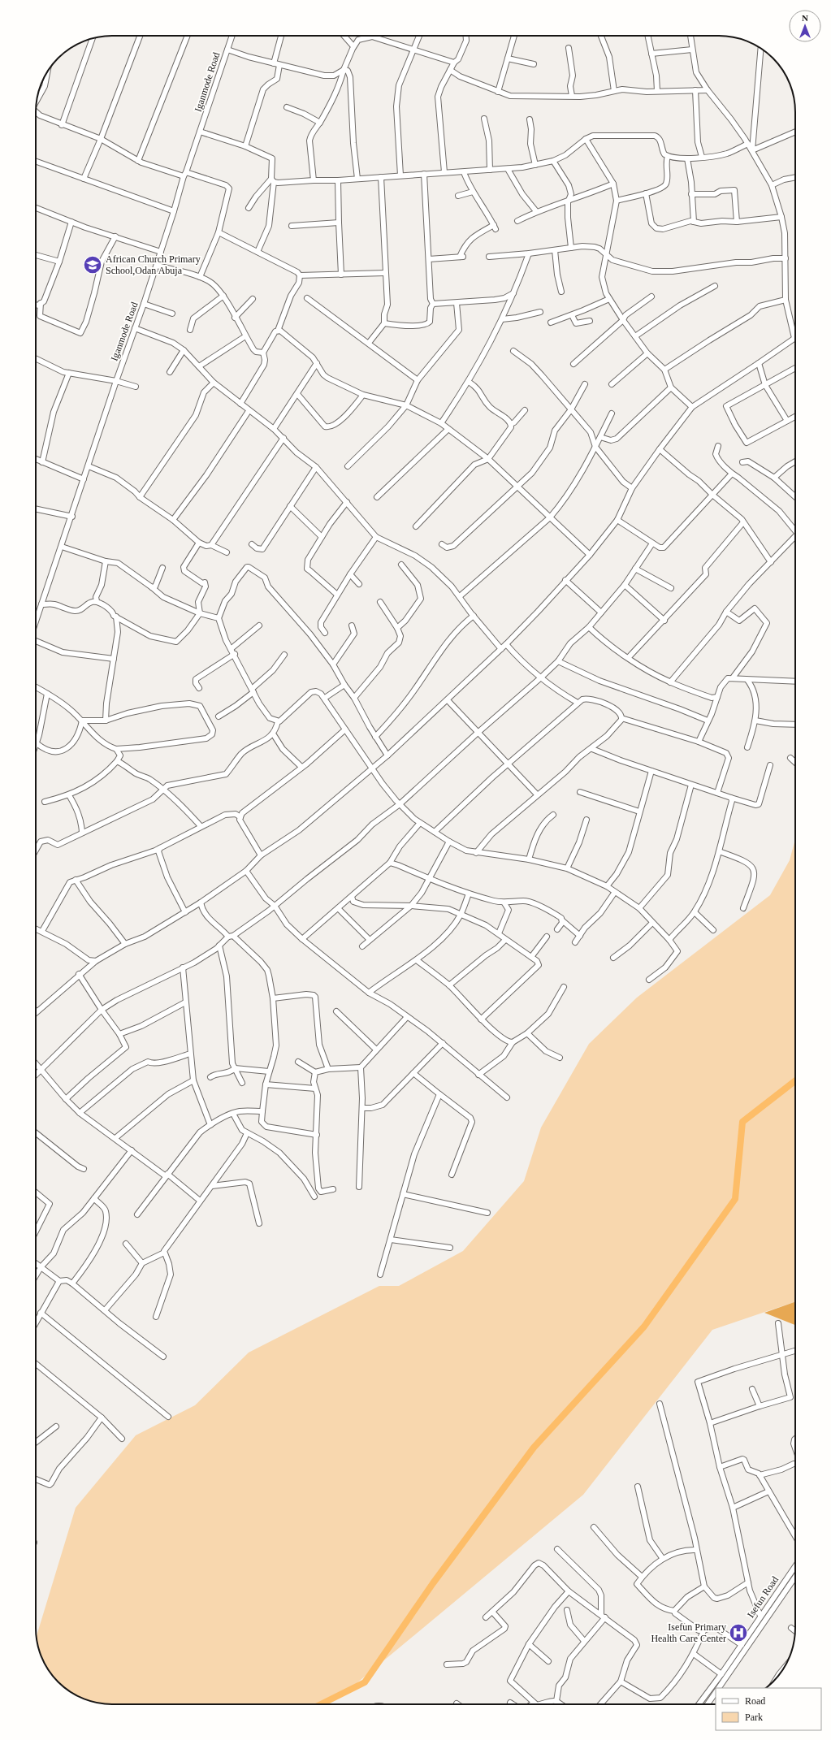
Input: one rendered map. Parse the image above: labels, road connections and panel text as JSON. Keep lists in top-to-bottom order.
{
  "streets": {
    "street": ["Iganmode Road", "Isefun Road"]
  },
  "places": {
    "school or university": ["African Church Primary School,Odan Abuja"],
    "hospital": ["Isefun Primary Health Care Center"]
  },
  "legend": ["Road", "Park"],
  "north": "top"
}
